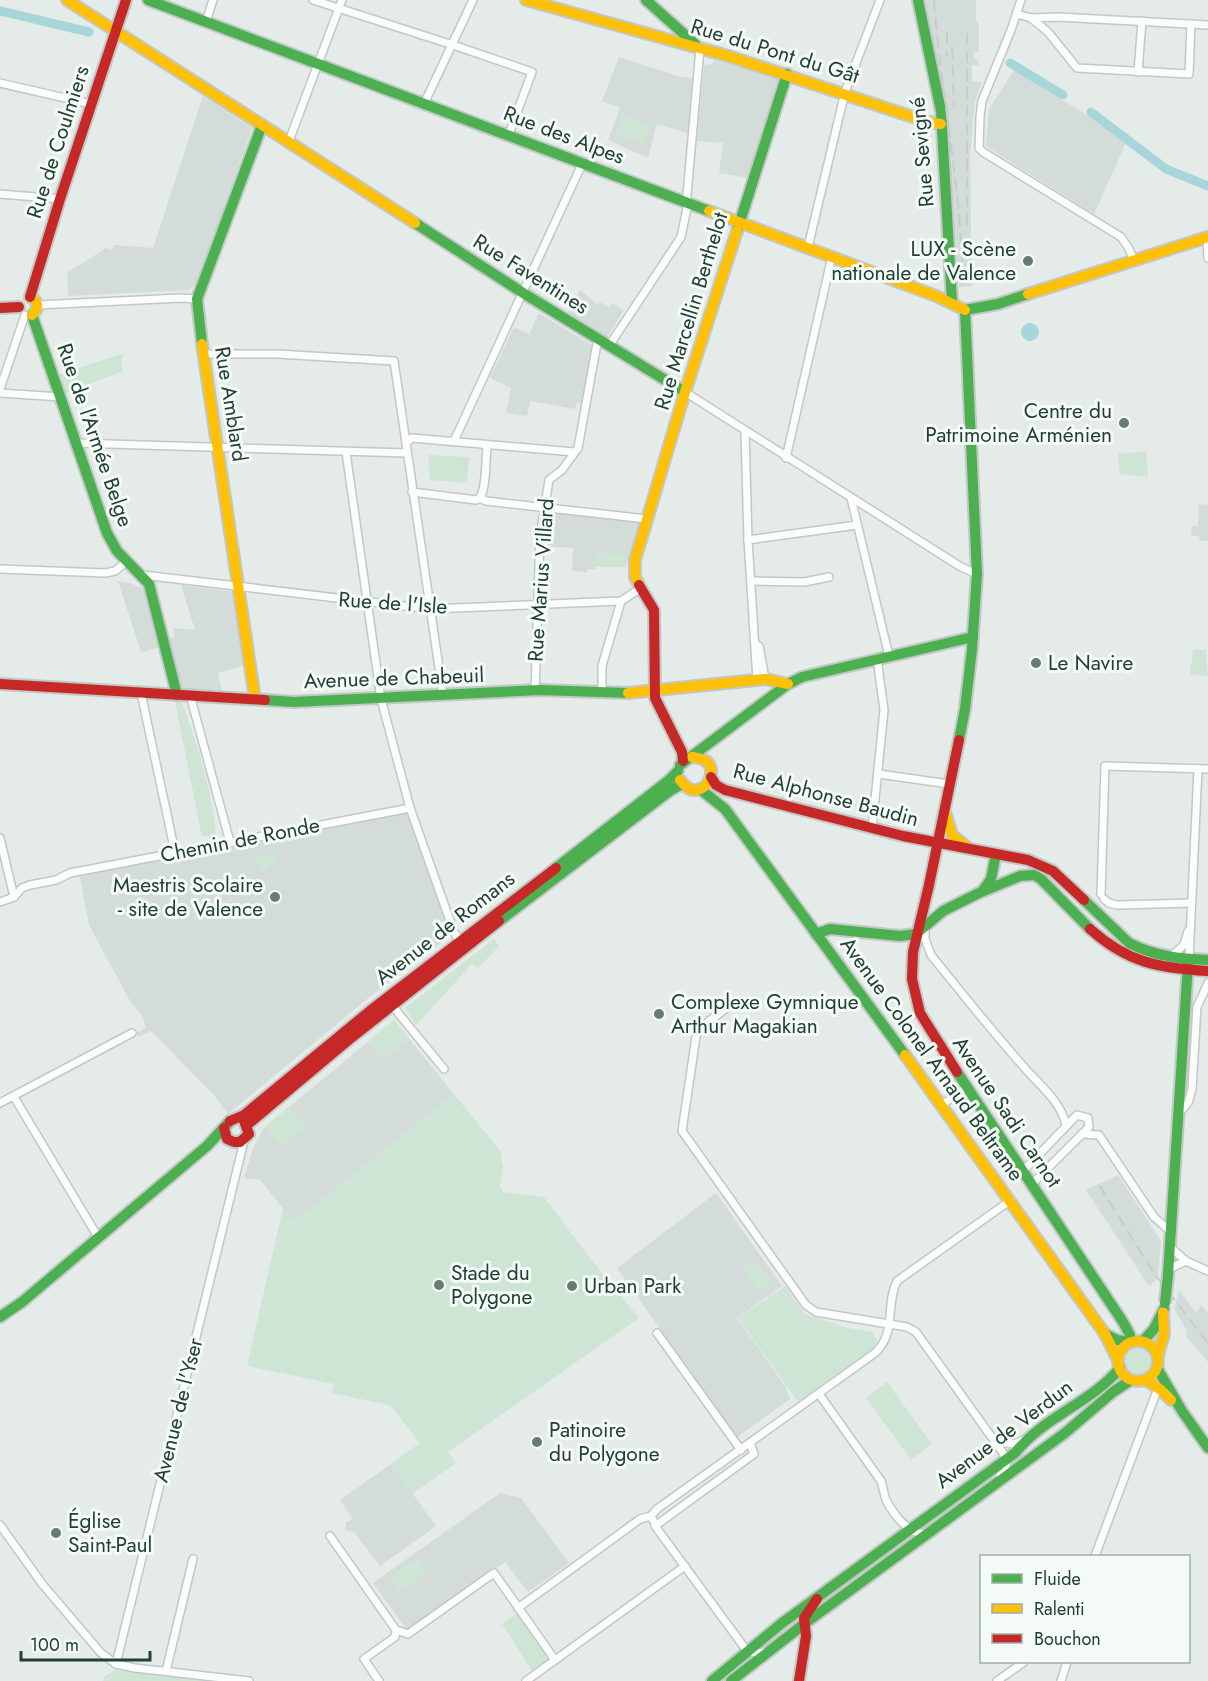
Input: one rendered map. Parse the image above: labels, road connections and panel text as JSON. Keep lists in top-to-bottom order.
{
  "streets": {
    "main road": [
      "Rue du Pont du Gât",
      "Rue des Alpes",
      "Rue de Coulmiers",
      "Rue Sevigné",
      "Rue Faventines",
      "Rue Marcellin Berthelot",
      "Rue Amblard",
      "Rue de l'Armée Belge",
      "Avenue de Chabeuil",
      "Rue Alphonse Baudin",
      "Avenue de Romans",
      "Avenue Colonel Arnaud Beltrame",
      "Avenue Sadi Carnot",
      "Avenue de Verdun"
    ],
    "street": [
      "Rue Marius Villard",
      "Rue de l'Isle",
      "Chemin de Ronde",
      "Avenue de l'Yser"
    ]
  },
  "crossings": [
    ["Rue du Pont du Gât", "Rue Sevigné"],
    ["Rue du Pont du Gât", "Rue Marcellin Berthelot"],
    ["Rue des Alpes", "Rue Sevigné"],
    ["Rue des Alpes", "Rue Marcellin Berthelot"],
    ["Rue des Alpes", "Avenue Sadi Carnot"],
    ["Rue de Coulmiers", "Rue Faventines"],
    ["Rue de Coulmiers", "Rue de l'Armée Belge"],
    ["Rue Faventines", "Rue Marcellin Berthelot"],
    ["Rue Faventines", "Rue Amblard"],
    ["Rue Faventines", "Rue Marius Villard"],
    ["Rue Faventines", "Avenue Sadi Carnot"],
    ["Rue Amblard", "Rue de l'Isle"],
    ["Rue Amblard", "Avenue de Chabeuil"],
    ["Rue de l'Armée Belge", "Rue de l'Isle"],
    ["Rue de l'Armée Belge", "Avenue de Chabeuil"],
    ["Rue Marius Villard", "Rue de l'Isle"],
    ["Rue Marius Villard", "Avenue de Chabeuil"],
    ["Avenue de Chabeuil", "Avenue de Romans"],
    ["Rue Alphonse Baudin", "Avenue de Romans"],
    ["Rue Alphonse Baudin", "Avenue Colonel Arnaud Beltrame"],
    ["Rue Alphonse Baudin", "Avenue Sadi Carnot"],
    ["Avenue de Romans", "Avenue Colonel Arnaud Beltrame"],
    ["Avenue de Romans", "Avenue Sadi Carnot"],
    ["Avenue de Romans", "Avenue de l'Yser"],
    ["Avenue Colonel Arnaud Beltrame", "Avenue Sadi Carnot"],
    ["Avenue Colonel Arnaud Beltrame", "Avenue de Verdun"],
    ["Avenue Sadi Carnot", "Avenue de Verdun"]
  ],
  "places": [
    "LUX - Scène nationale de Valence",
    "Centre du Patrimoine Arménien",
    "Le Navire",
    "Maestris Scolaire - site de Valence",
    "Complexe Gymnique Arthur Magakian",
    "Stade du Polygone",
    "Urban Park",
    "Patinoire du Polygone",
    "Église Saint-Paul"
  ],
  "legend": ["Fluide", "Ralenti", "Bouchon"],
  "scale_bar": "100 m"
}
